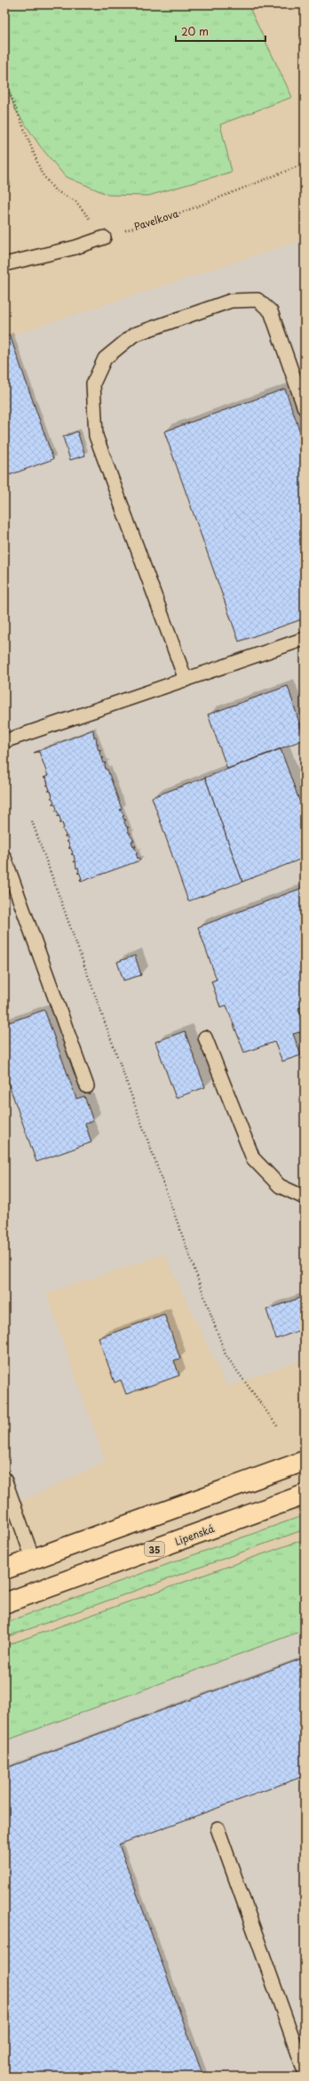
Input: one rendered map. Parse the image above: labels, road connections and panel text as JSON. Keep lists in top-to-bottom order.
{
  "streets": {
    "main road": ["Lipenská", "35"],
    "path": ["Pavelkova"]
  },
  "scale_bar": "20 m"
}
